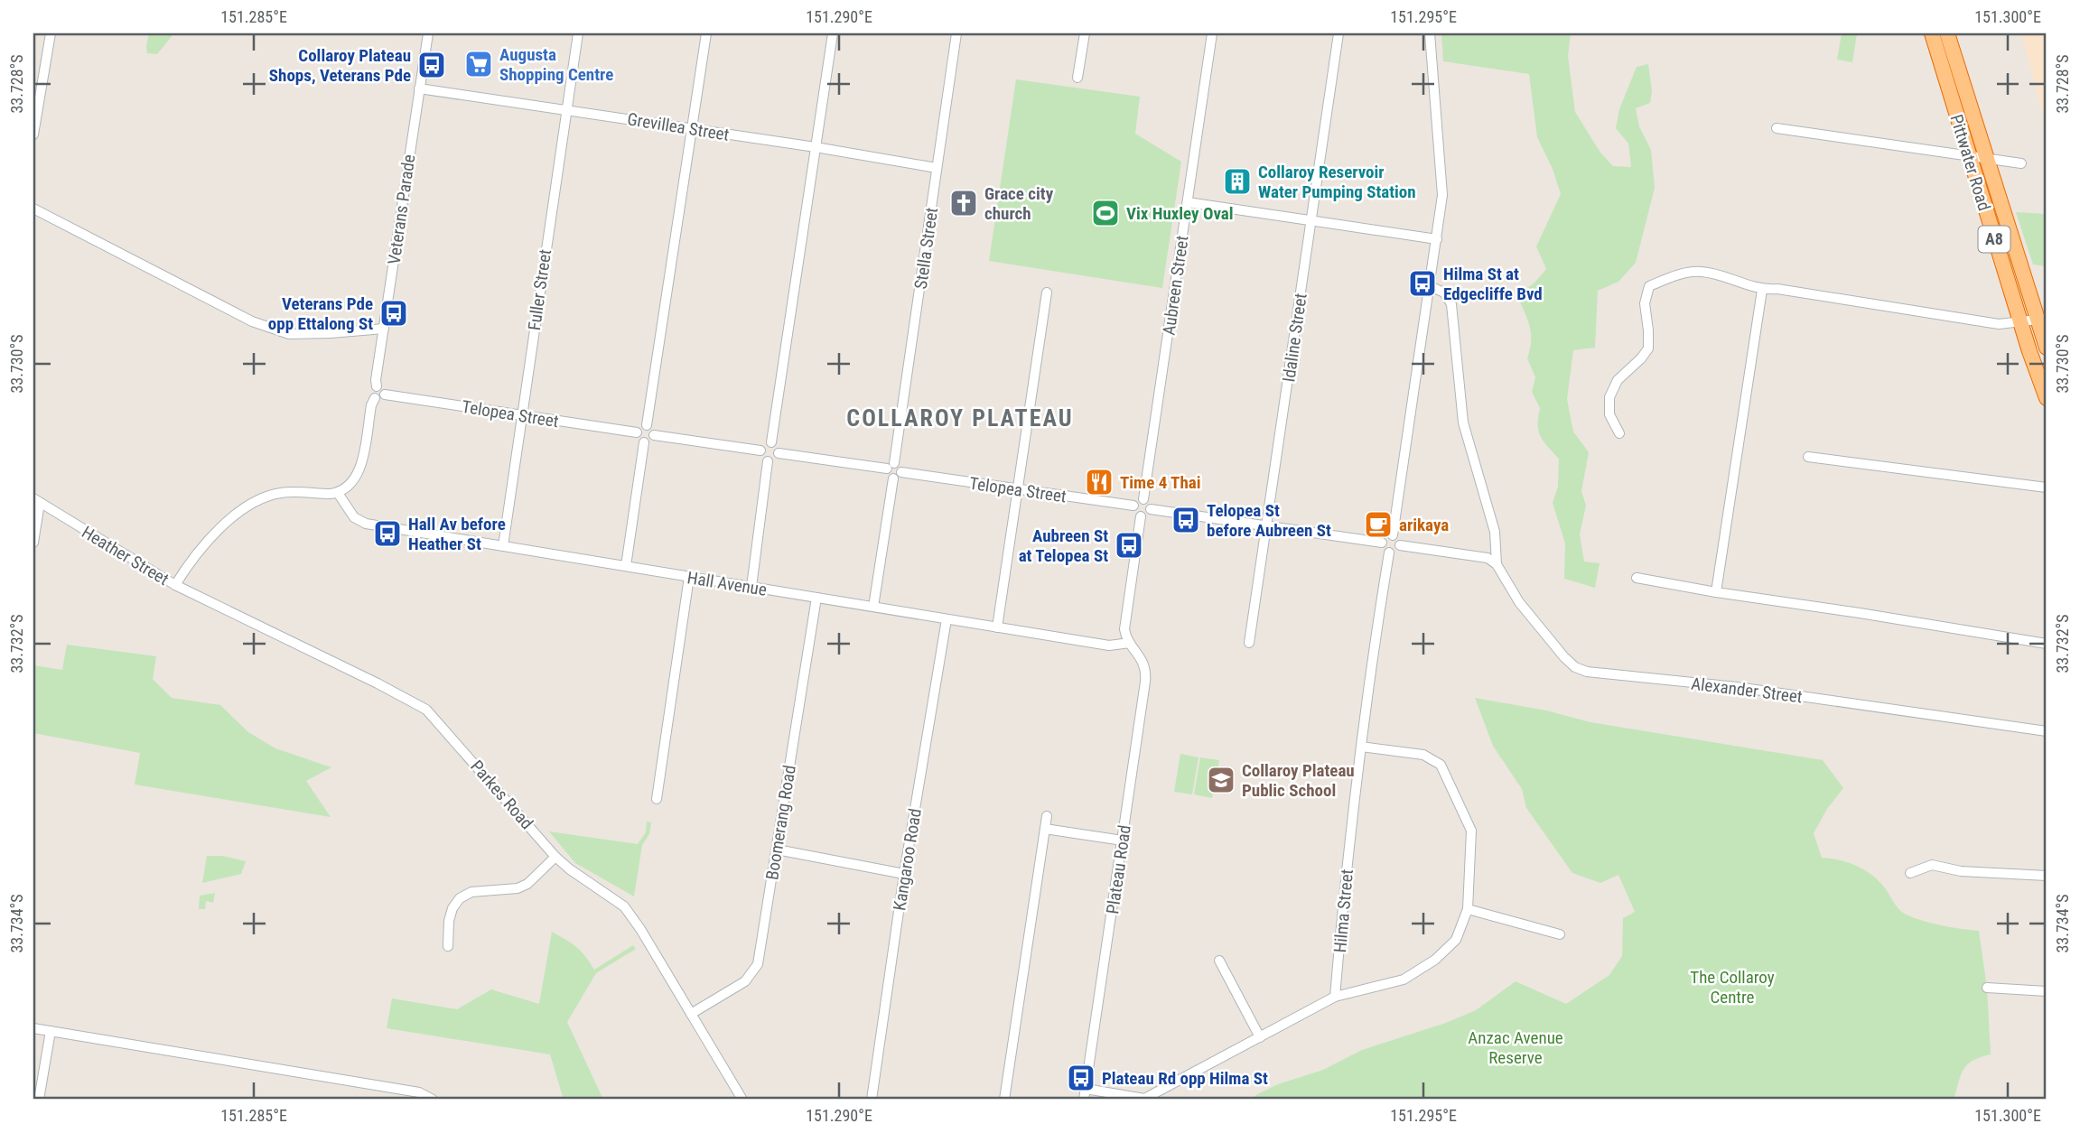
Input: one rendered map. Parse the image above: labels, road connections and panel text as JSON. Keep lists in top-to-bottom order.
{
  "streets": {
    "highway": ["Pittwater Road", "A8"],
    "street": [
      "Grevillea Street",
      "Veterans Parade",
      "Stella Street",
      "Aubreen Street",
      "Fuller Street",
      "Idaline Street",
      "Telopea Street",
      "Heather Street",
      "Hall Avenue",
      "Alexander Street",
      "Parkes Road",
      "Boomerang Road",
      "Kangaroo Road",
      "Plateau Road",
      "Hilma Street"
    ]
  },
  "crossings": [
    ["Grevillea Street", "Veterans Parade"],
    ["Grevillea Street", "Stella Street"],
    ["Grevillea Street", "Fuller Street"],
    ["Veterans Parade", "Telopea Street"],
    ["Aubreen Street", "Telopea Street"],
    ["Fuller Street", "Telopea Street"],
    ["Fuller Street", "Hall Avenue"],
    ["Heather Street", "Hall Avenue"],
    ["Heather Street", "Parkes Road"],
    ["Hall Avenue", "Boomerang Road"],
    ["Hall Avenue", "Kangaroo Road"],
    ["Hall Avenue", "Plateau Road"],
    ["Parkes Road", "Boomerang Road"]
  ],
  "districts": ["COLLAROY PLATEAU"],
  "parks": ["The Collaroy Centre", "Anzac Avenue Reserve"],
  "places": {
    "supermarket": ["Augusta Shopping Centre"],
    "bus stop": [
      "Collaroy Plateau Shops, Veterans Pde",
      "Hilma St at Edgecliffe Bvd",
      "Veterans Pde opp Ettalong St",
      "Telopea St before Aubreen St",
      "Hall Av before Heather St",
      "Aubreen St at Telopea St",
      "Plateau Rd opp Hilma St"
    ],
    "building": ["Collaroy Reservoir Water Pumping Station"],
    "church": ["Grace city church"],
    "sports": ["Vix Huxley Oval"],
    "restaurant": ["Time 4 Thai"],
    "cafe": ["arikaya"],
    "school or university": ["Collaroy Plateau Public School"]
  },
  "coordinates": [
    "151.285°E",
    "151.290°E",
    "151.295°E",
    "151.300°E",
    "33.728°S",
    "33.730°S",
    "33.732°S",
    "33.734°S"
  ]
}
